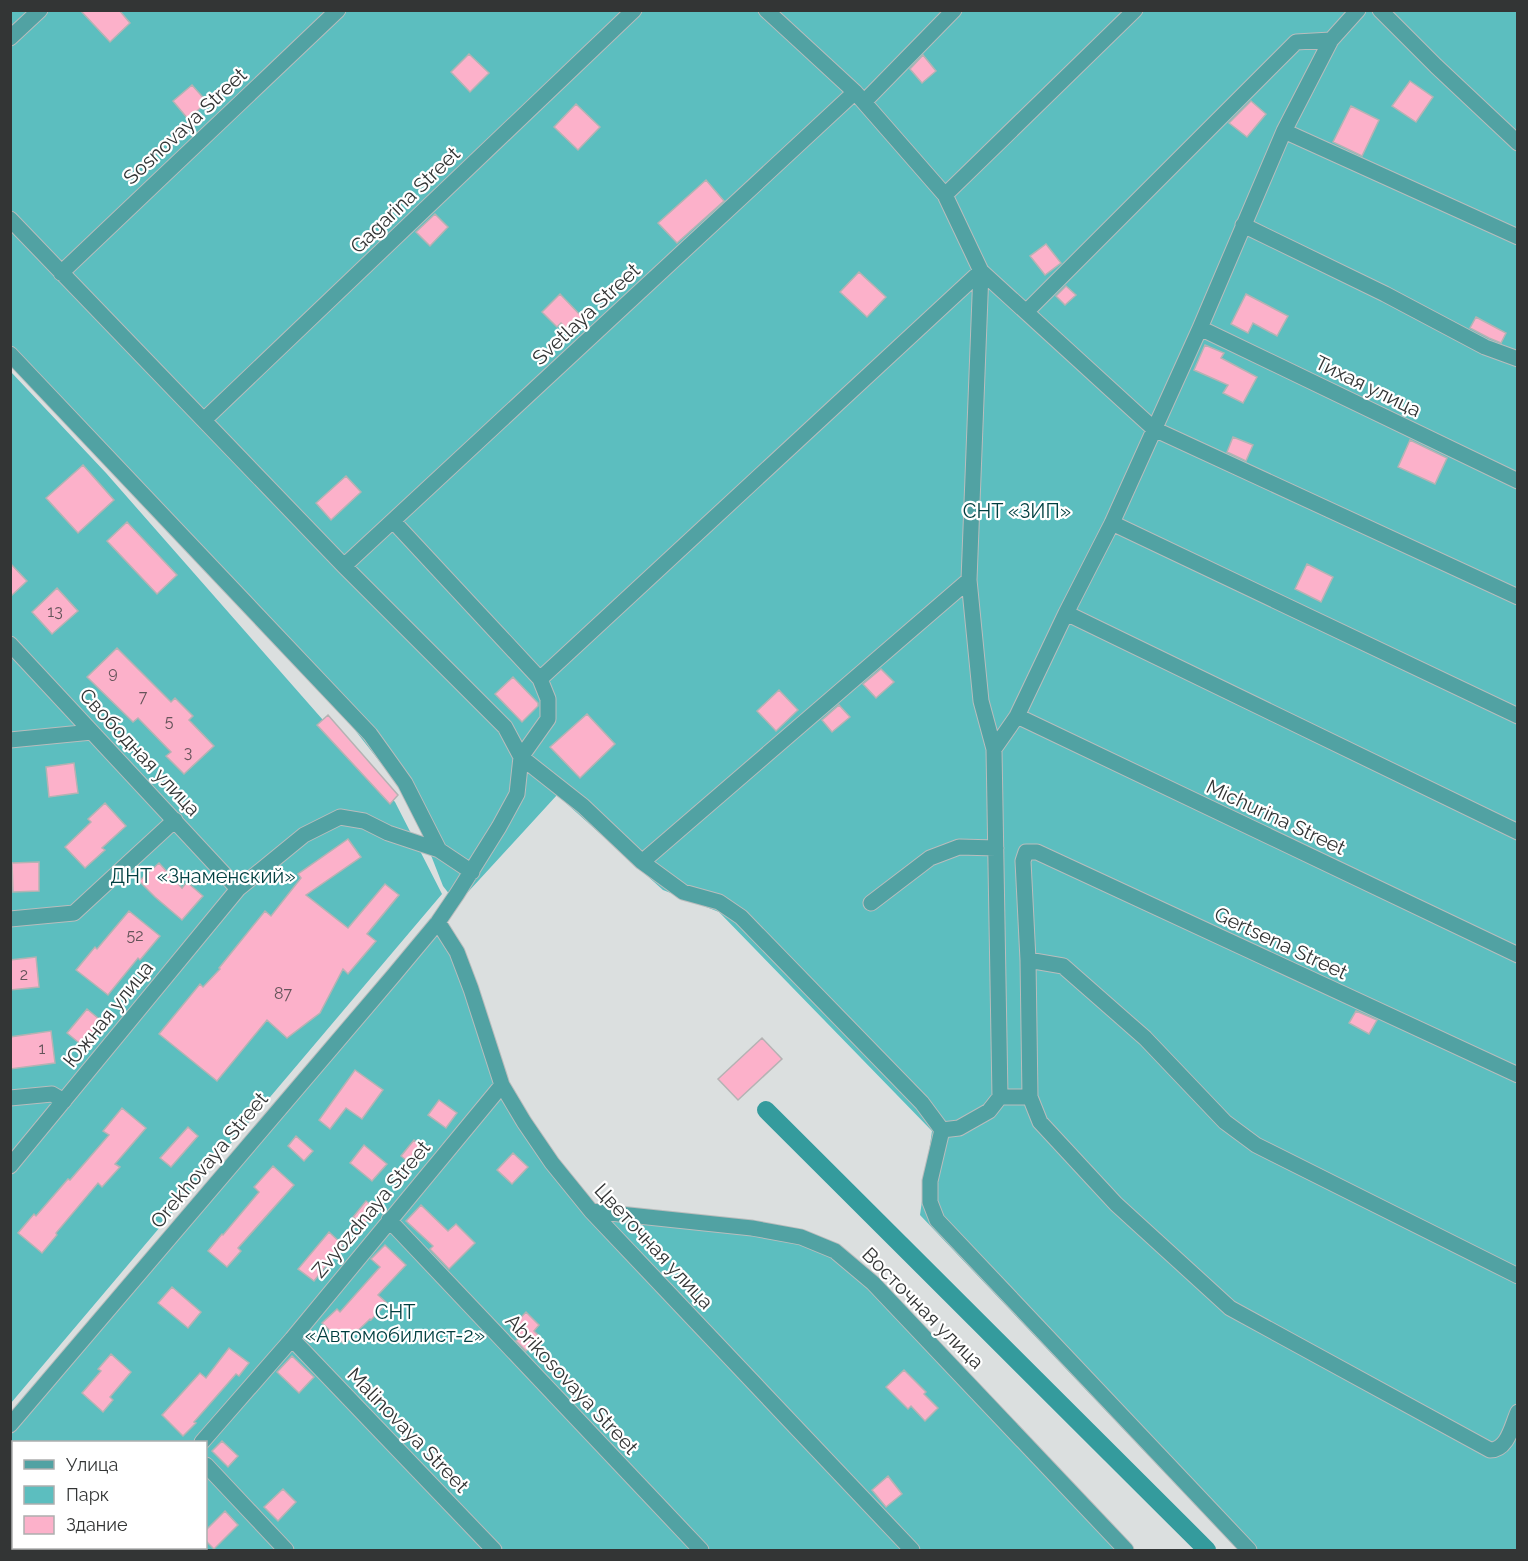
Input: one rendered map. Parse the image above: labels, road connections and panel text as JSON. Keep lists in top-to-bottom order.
{
  "streets": {
    "street": [
      "Sosnovaya Street",
      "Gagarina Street",
      "Svetlaya Street",
      "Тихая улица",
      "Свободная улица",
      "Michurina Street",
      "Gertsena Street",
      "Южная улица",
      "Orekhovaya Street",
      "Zvyozdnaya Street",
      "Цветочная улица",
      "Восточная улица",
      "Abrikosovaya Street",
      "Malinovaya Street"
    ]
  },
  "crossings": [
    ["Свободная улица", "Южная улица"],
    ["Orekhovaya Street", "Цветочная улица"],
    ["Zvyozdnaya Street", "Цветочная улица"],
    ["Zvyozdnaya Street", "Abrikosovaya Street"],
    ["Zvyozdnaya Street", "Malinovaya Street"],
    ["Цветочная улица", "Восточная улица"]
  ],
  "parks": ["СНТ «ЗИП»", "ДНТ «Знаменский»", "СНТ «Автомобилист-2»"],
  "house_numbers": [
    "13",
    "9",
    "7",
    "5",
    "3",
    "52",
    "2",
    "87",
    "1"
  ],
  "legend": ["Улица", "Парк", "Здание"]
}
